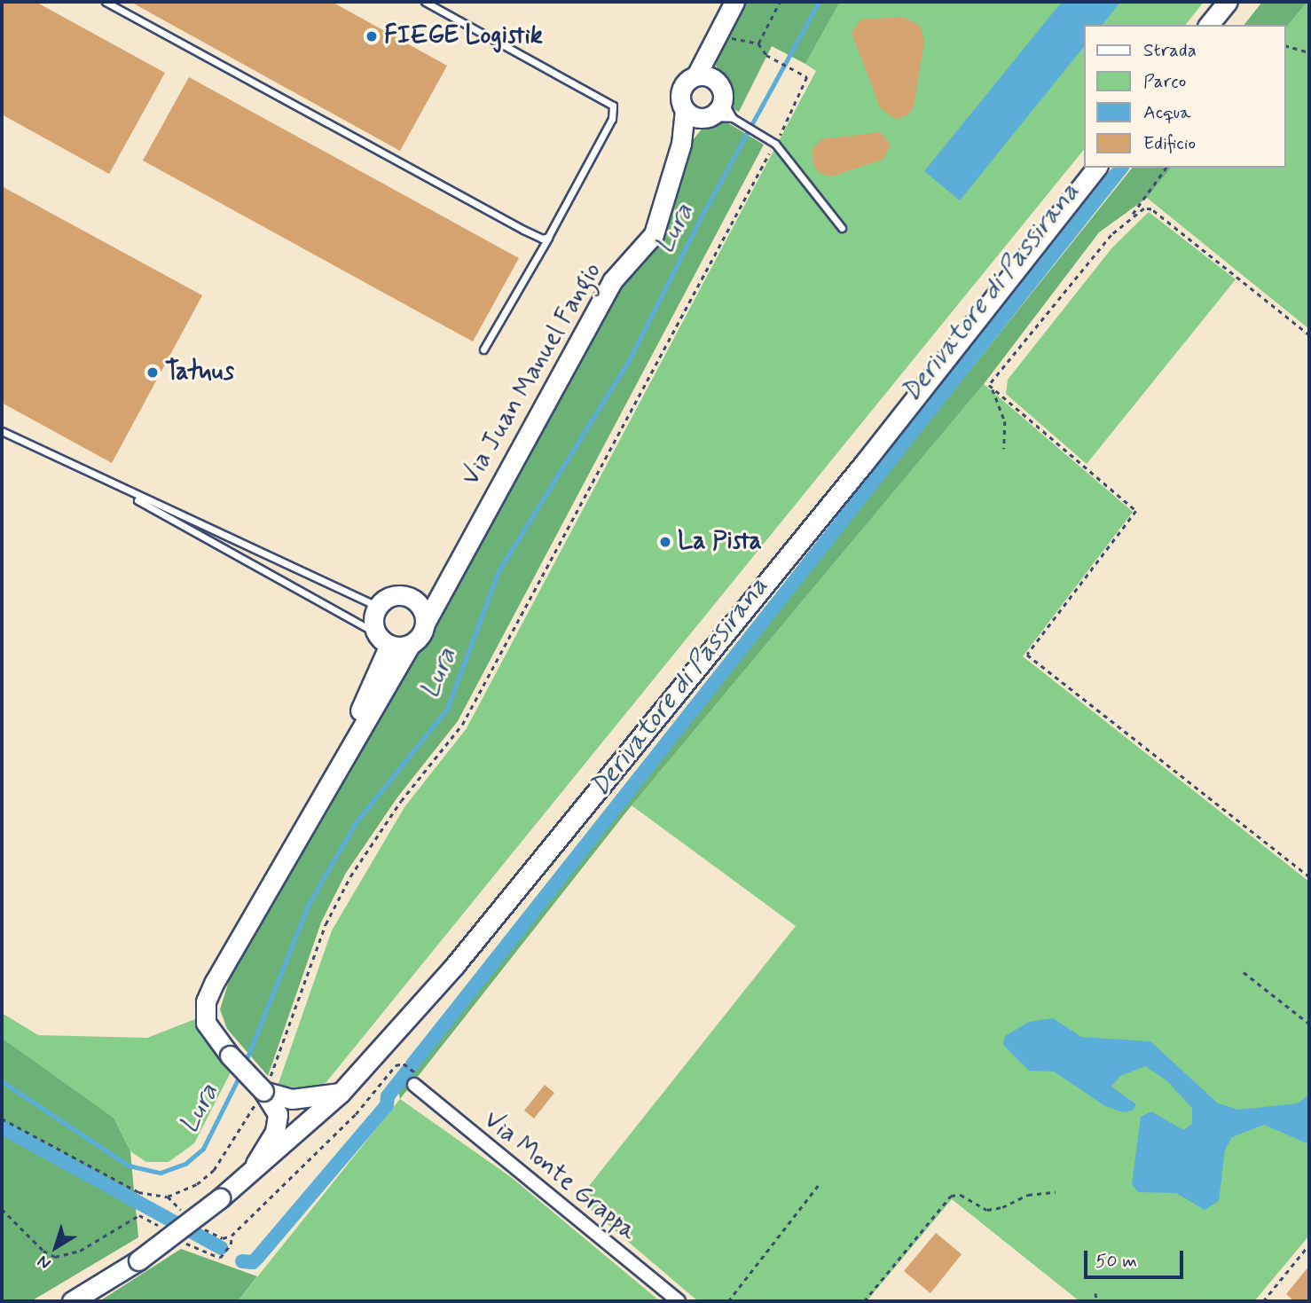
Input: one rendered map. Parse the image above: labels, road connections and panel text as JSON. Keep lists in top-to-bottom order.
{
  "streets": {
    "street": ["Via Juan Manuel Fangio", "Via Monte Grappa"]
  },
  "water": ["Lura", "Derivatore di Passirana"],
  "places": ["FIEGE Logistik", "Tatuus", "La Pista"],
  "legend": [
    "Strada",
    "Parco",
    "Acqua",
    "Edificio"
  ],
  "scale_bar": "50 m",
  "north": "bottom left"
}
